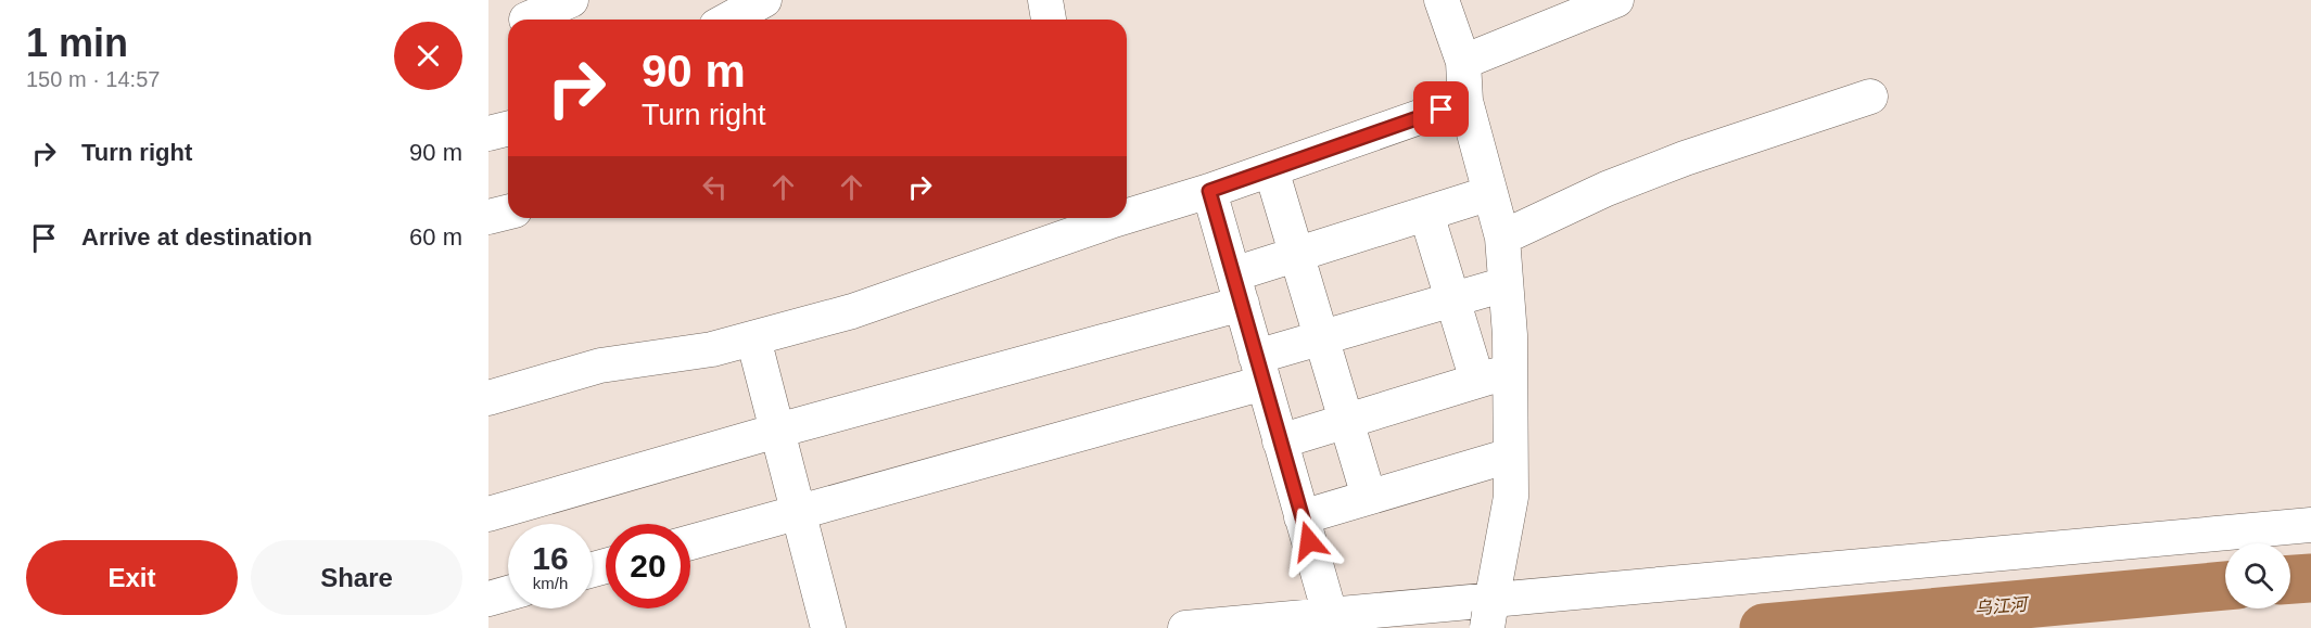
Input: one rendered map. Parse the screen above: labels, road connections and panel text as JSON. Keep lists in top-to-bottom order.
{
  "water": ["乌江河"],
  "page": {
    "heading": ["1 min", "150 m · 14:57"],
    "turn": ["90 m", "Turn right"],
    "list": [
      {
        "name": "Turn right",
        "value": "90 m"
      },
      {
        "name": "Arrive at destination",
        "value": "60 m"
      }
    ],
    "speed": "16 km/h",
    "limit": "20",
    "buttons": ["Exit", "Share"]
  }
}
